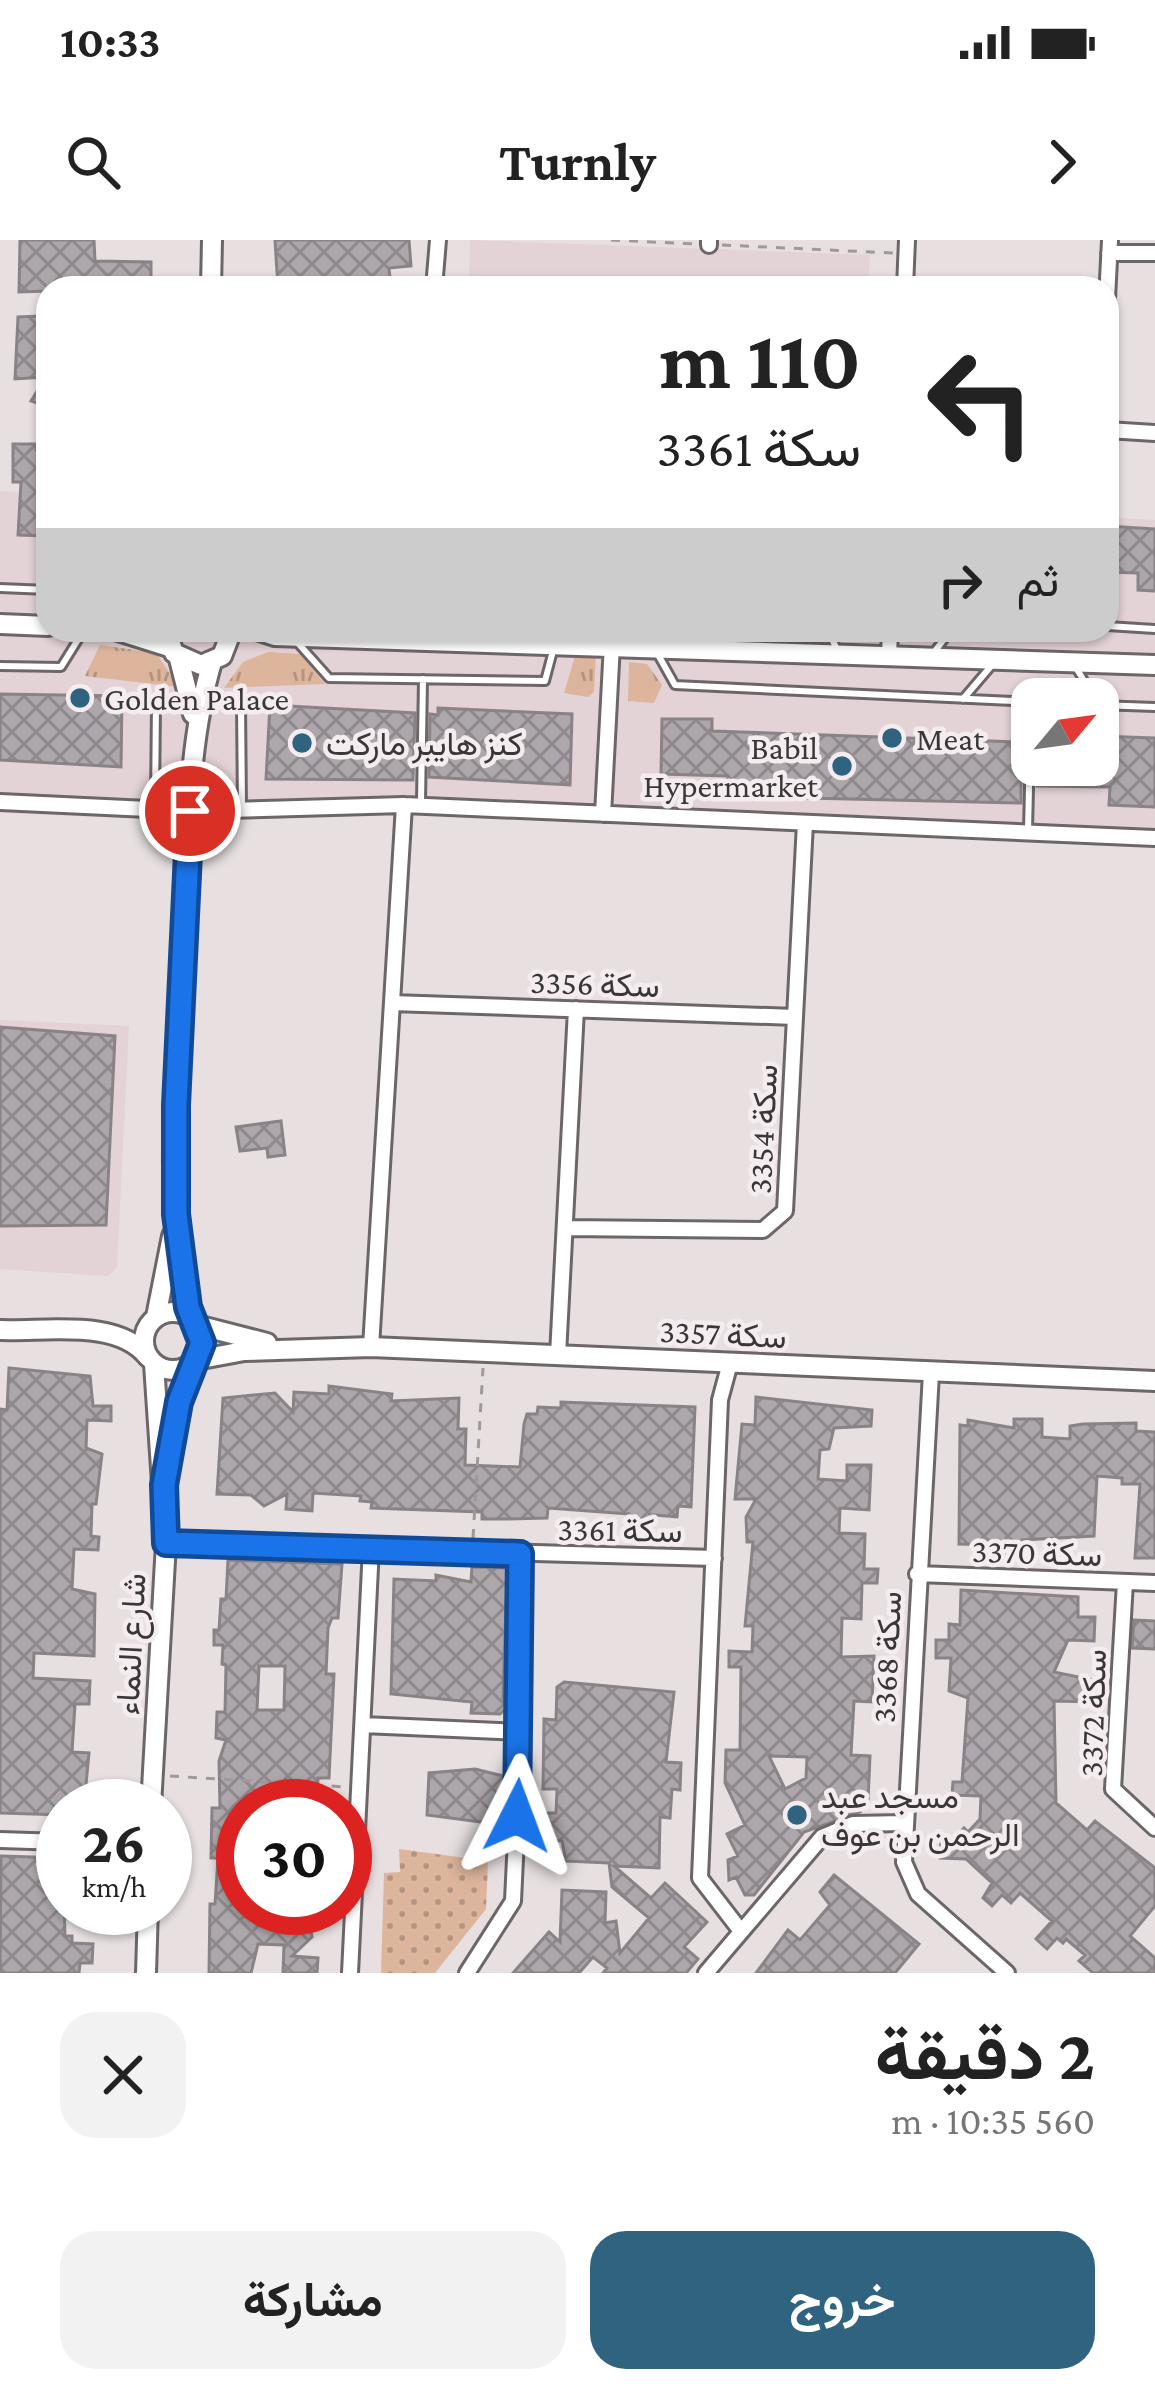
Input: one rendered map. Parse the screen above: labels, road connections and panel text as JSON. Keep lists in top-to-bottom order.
{
  "streets": {
    "street": [
      "سكة 3356",
      "سكة 3354",
      "سكة 3357",
      "سكة 3361",
      "سكة 3370",
      "شارع النماء",
      "سكة 3368",
      "سكة 3372"
    ]
  },
  "crossings": [
    ["سكة 3356", "سكة 3354"],
    ["سكة 3357", "شارع النماء"],
    ["سكة 3357", "سكة 3368"],
    ["سكة 3361", "شارع النماء"],
    ["سكة 3370", "سكة 3368"],
    ["سكة 3370", "سكة 3372"]
  ],
  "places": [
    "Golden Palace",
    "Meat",
    "كنز هايبر ماركت",
    "Babil Hypermarket",
    "مسجد عبد الرحمن بن عوف"
  ],
  "north": "top right",
  "page": {
    "status": "10:33",
    "header": "Turnly",
    "turn": ["110 m", "سكة 3361"],
    "then": "ثم",
    "speed": "26 km/h",
    "limit": "30",
    "heading": ["2 دقيقة", "560 m · 10:35"],
    "buttons": ["خروج", "مشاركة"]
  }
}
